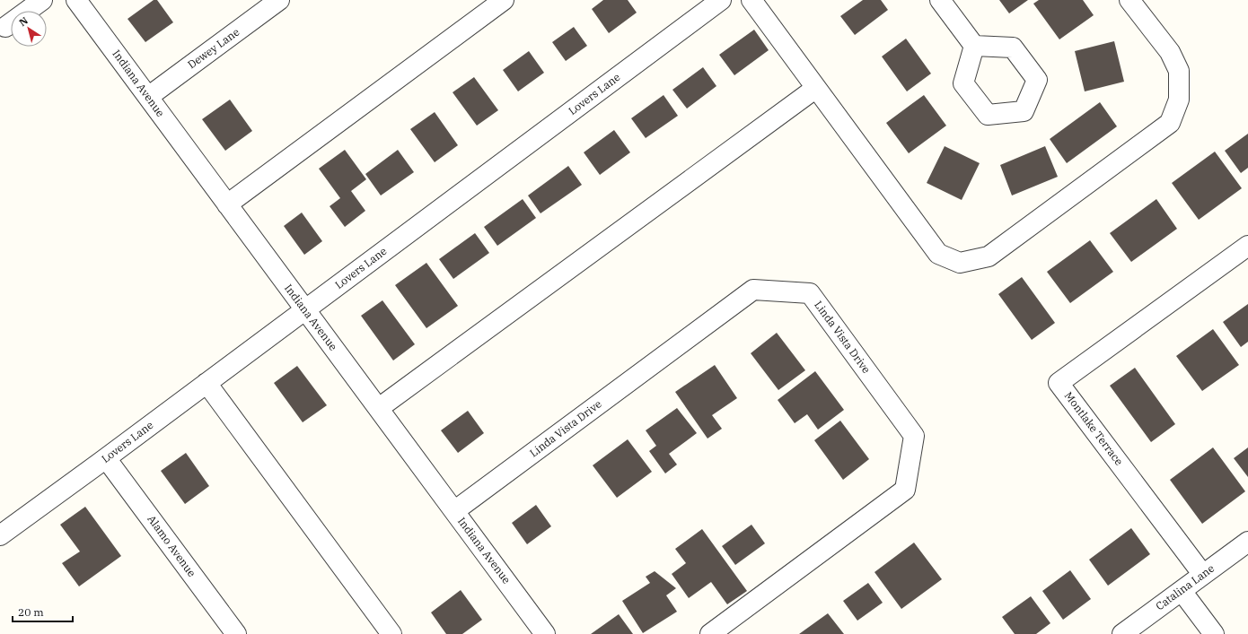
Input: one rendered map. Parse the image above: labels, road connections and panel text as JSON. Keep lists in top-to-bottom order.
{
  "streets": {
    "street": [
      "Dewey Lane",
      "Indiana Avenue",
      "Lovers Lane",
      "Linda Vista Drive",
      "Montlake Terrace",
      "Alamo Avenue",
      "Catalina Lane"
    ]
  },
  "crossings": [
    ["Dewey Lane", "Indiana Avenue"],
    ["Indiana Avenue", "Lovers Lane"],
    ["Indiana Avenue", "Linda Vista Drive"],
    ["Lovers Lane", "Alamo Avenue"],
    ["Montlake Terrace", "Catalina Lane"]
  ],
  "scale_bar": "20 m",
  "north": "top left"
}
